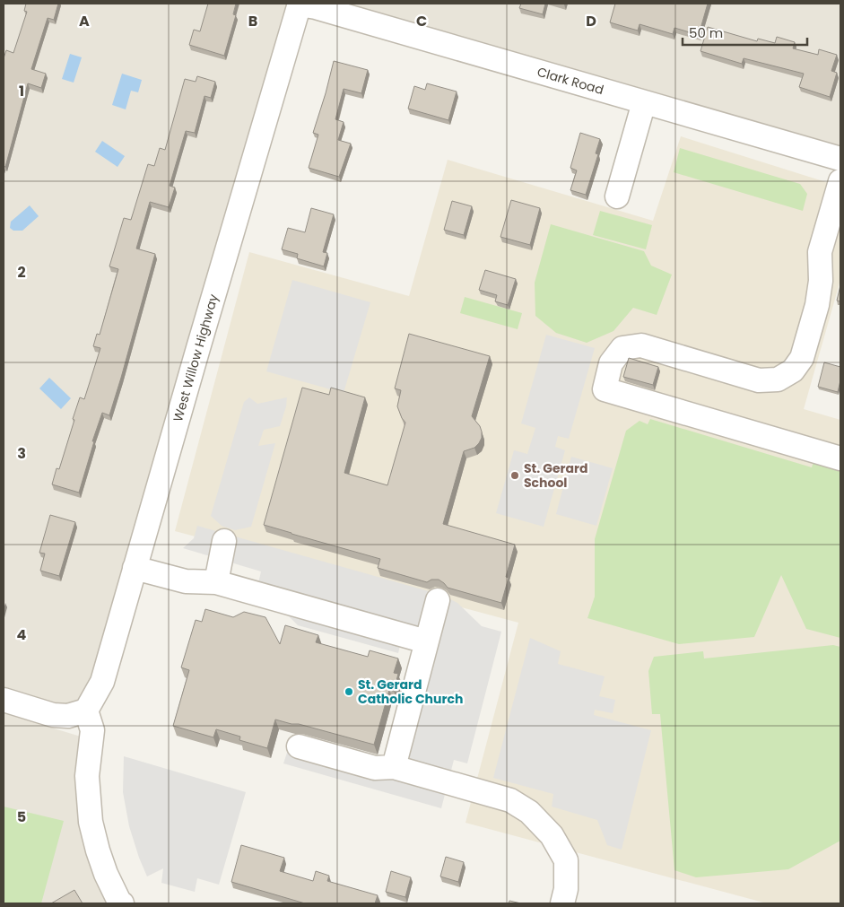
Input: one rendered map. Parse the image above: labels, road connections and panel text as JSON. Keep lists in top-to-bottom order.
{
  "streets": {
    "street": ["Clark Road", "West Willow Highway"]
  },
  "crossings": [
    ["Clark Road", "West Willow Highway"]
  ],
  "places": ["St. Gerard School", "St. Gerard Catholic Church"],
  "scale_bar": "50 m",
  "grid": {
    "columns": [
      "A",
      "B",
      "C",
      "D"
    ],
    "rows": [
      "1",
      "2",
      "3",
      "4",
      "5"
    ]
  }
}
